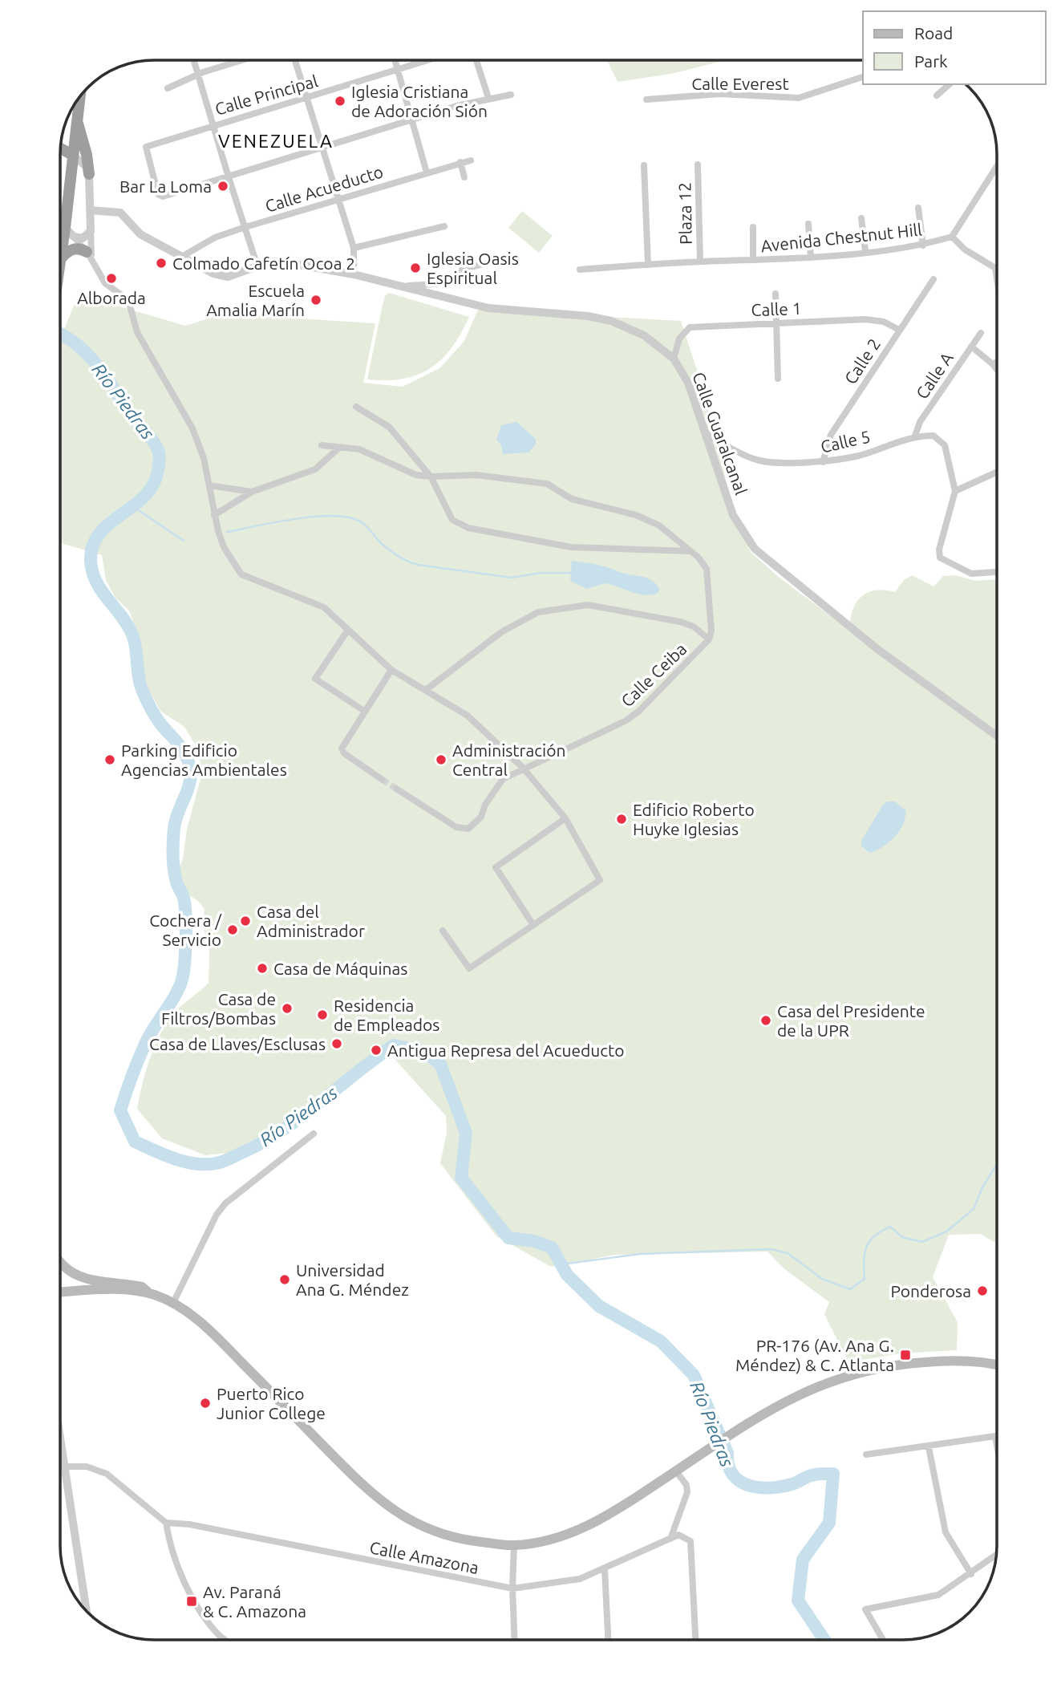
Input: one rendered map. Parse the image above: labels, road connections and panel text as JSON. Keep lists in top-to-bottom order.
{
  "streets": {
    "street": [
      "Calle Everest",
      "Calle Principal",
      "Calle Acueducto",
      "Plaza 12",
      "Avenida Chestnut Hill",
      "Calle 1",
      "Calle 2",
      "Calle A",
      "Calle Guaralcanal",
      "Calle 5",
      "Calle Ceiba",
      "Calle Amazona"
    ]
  },
  "crossings": [
    ["Calle Acueducto", "Calle Guaralcanal"],
    ["Plaza 12", "Avenida Chestnut Hill"],
    ["Calle 1", "Calle 2"],
    ["Calle 1", "Calle Guaralcanal"],
    ["Calle 2", "Calle 5"],
    ["Calle A", "Calle 5"],
    ["Calle Guaralcanal", "Calle 5"]
  ],
  "districts": ["VENEZUELA"],
  "water": ["Río Piedras"],
  "places": {
    "other": [
      "Iglesia Cristiana de Adoración Sión",
      "Bar La Loma",
      "Colmado Cafetín Ocoa 2",
      "Iglesia Oasis Espiritual",
      "Alborada",
      "Escuela Amalia Marín",
      "Parking Edificio Agencias Ambientales",
      "Administración Central",
      "Edificio Roberto Huyke Iglesias",
      "Casa del Administrador",
      "Cochera / Servicio",
      "Casa de Máquinas",
      "Casa de Filtros/Bombas",
      "Residencia de Empleados",
      "Casa del Presidente de la UPR",
      "Casa de Llaves/Esclusas",
      "Antigua Represa del Acueducto",
      "Universidad Ana G. Méndez",
      "Ponderosa",
      "Puerto Rico Junior College"
    ],
    "transit": ["PR-176 (Av. Ana G. Méndez) & C. Atlanta", "Av. Paraná & C. Amazona"]
  },
  "legend": ["Road", "Park"]
}
